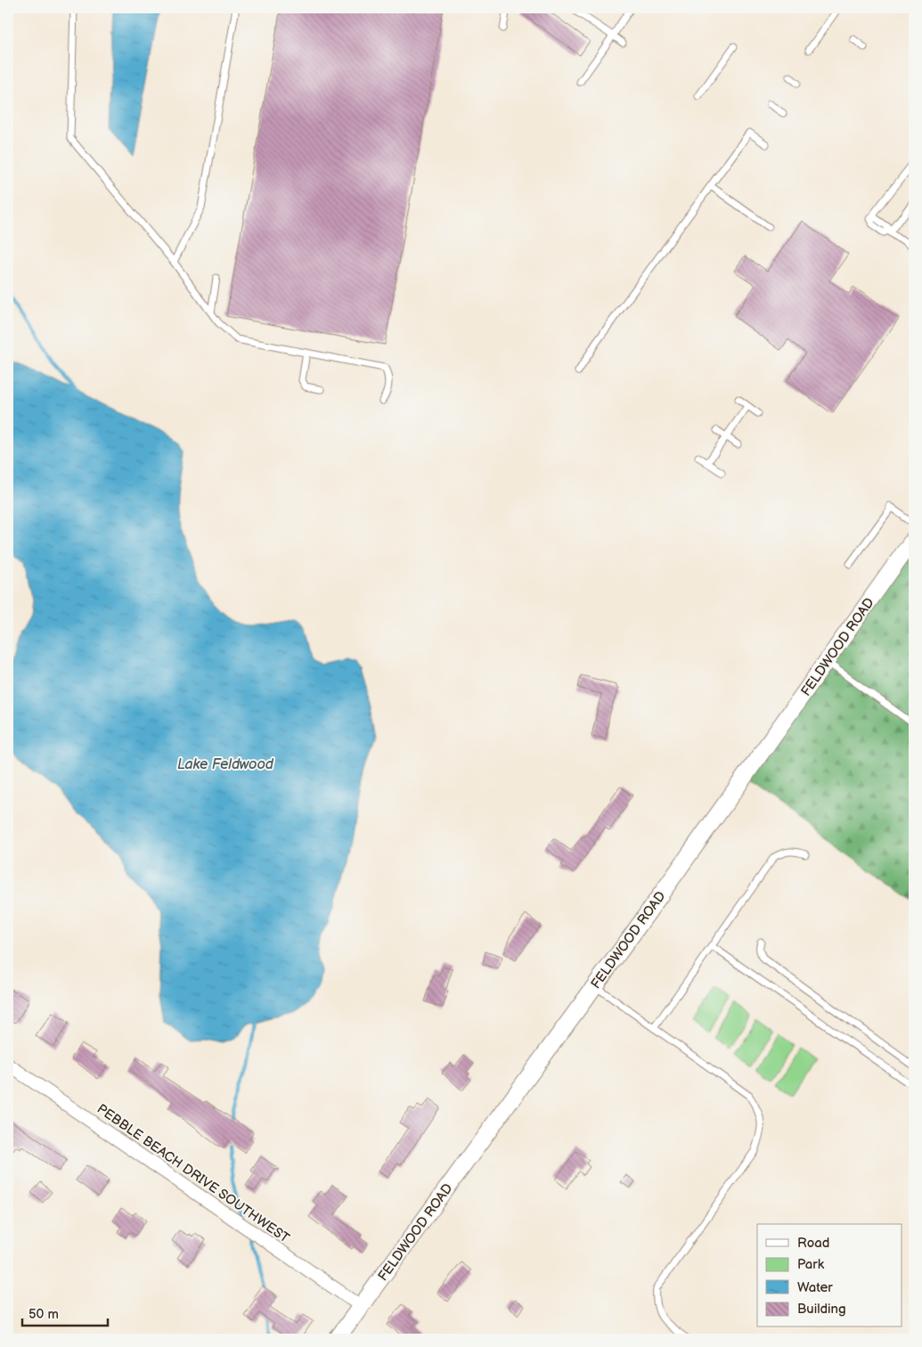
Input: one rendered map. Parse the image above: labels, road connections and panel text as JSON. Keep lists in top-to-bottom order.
{
  "streets": {
    "street": ["FELDWOOD ROAD", "PEBBLE BEACH DRIVE SOUTHWEST"]
  },
  "crossings": [
    ["FELDWOOD ROAD", "PEBBLE BEACH DRIVE SOUTHWEST"]
  ],
  "water": ["Lake Feldwood"],
  "legend": [
    "Road",
    "Park",
    "Water",
    "Building"
  ],
  "scale_bar": "50 m"
}
